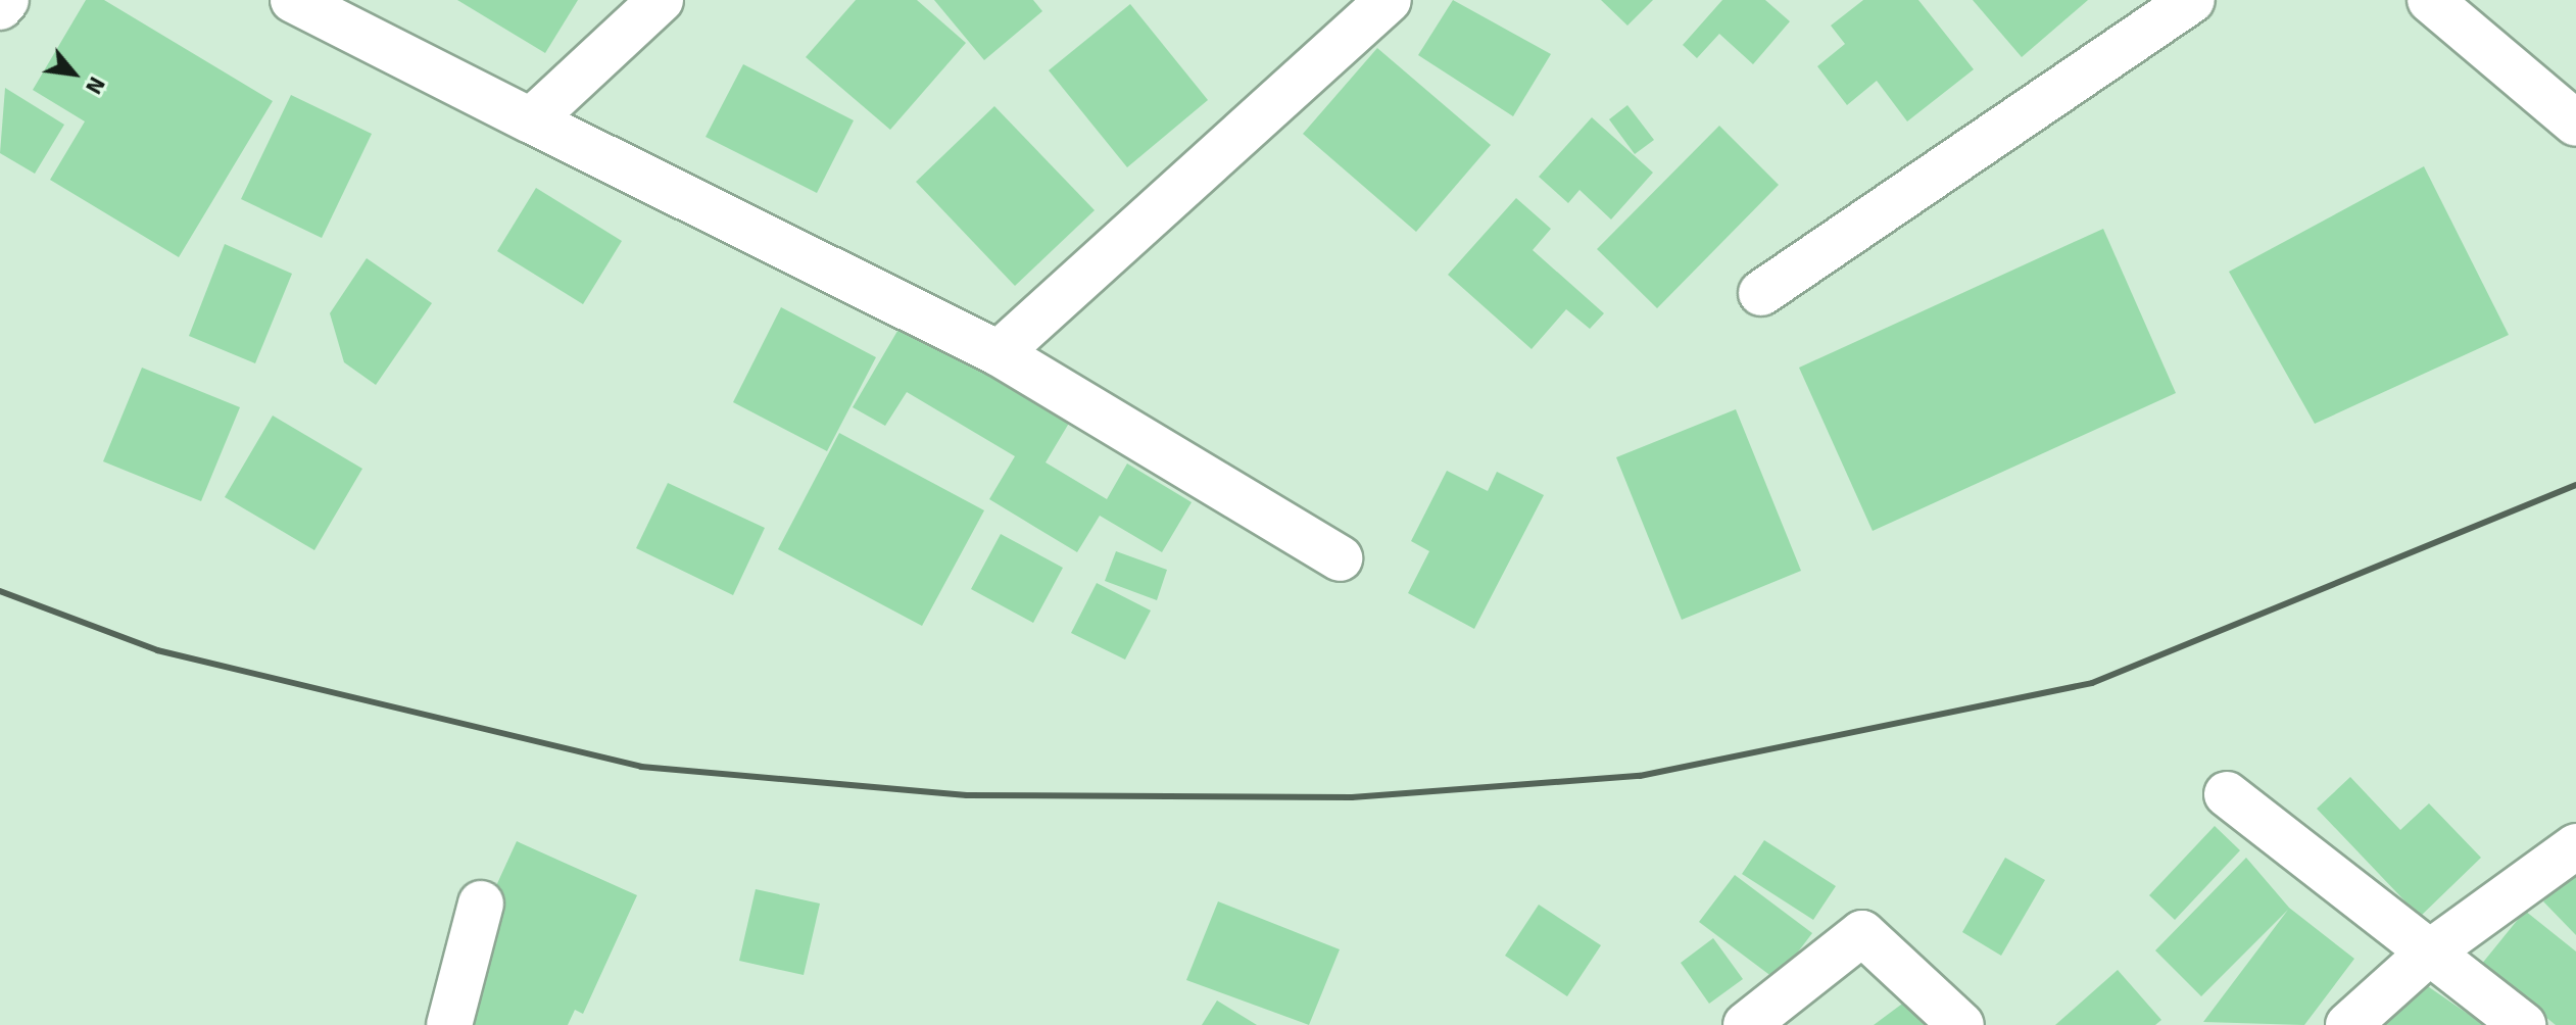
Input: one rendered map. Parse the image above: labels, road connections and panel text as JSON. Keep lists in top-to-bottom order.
{
  "north": "bottom right"
}
